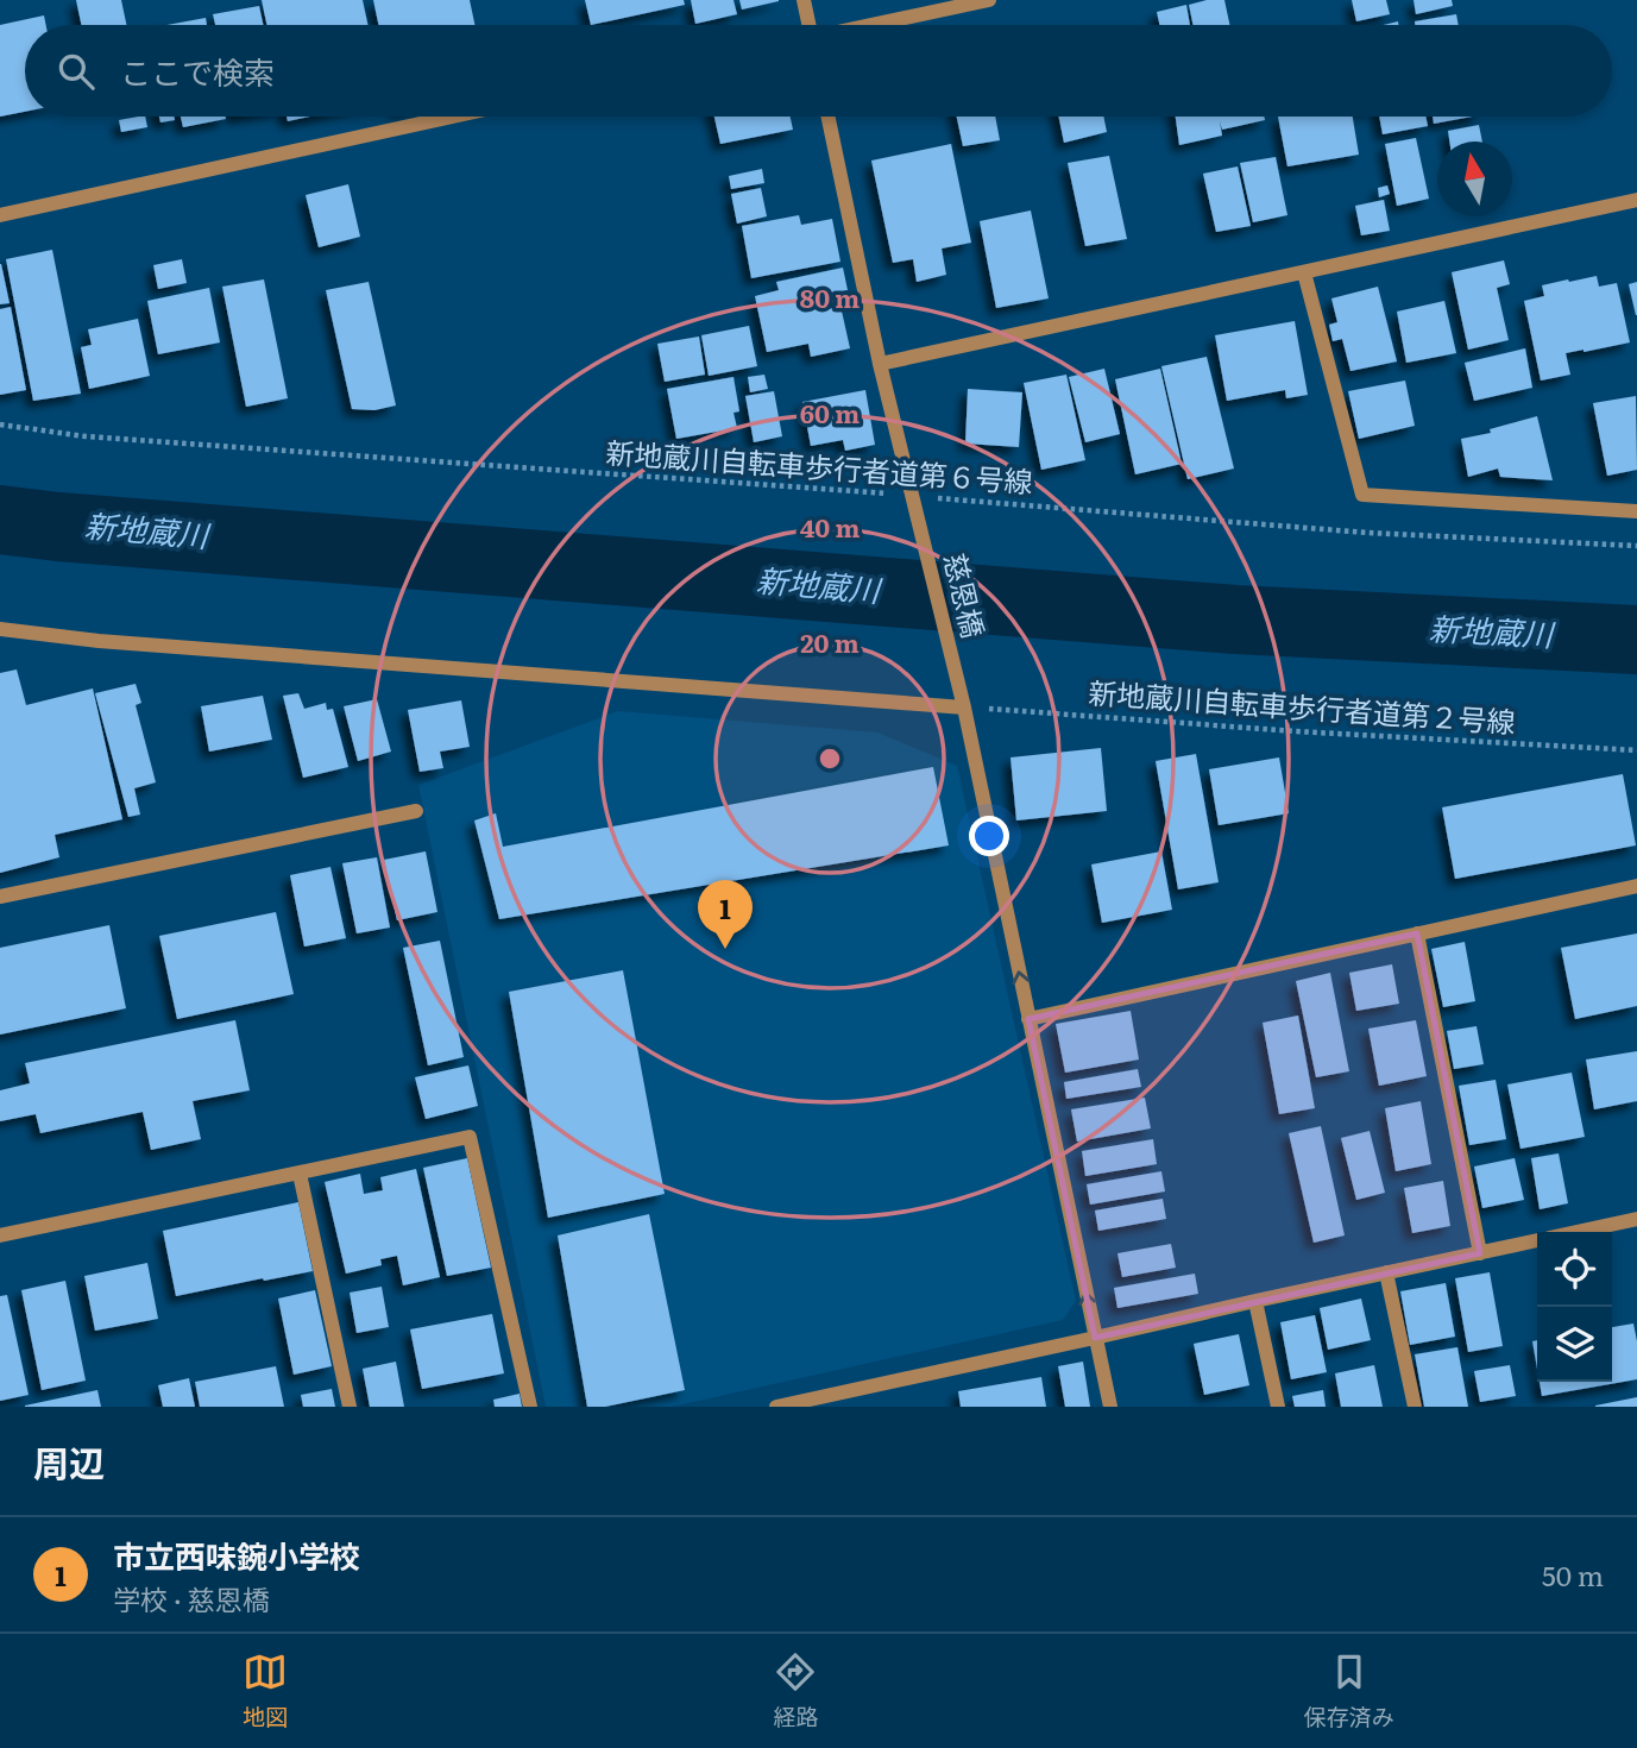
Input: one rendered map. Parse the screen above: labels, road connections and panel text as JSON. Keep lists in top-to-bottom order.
{
  "streets": {
    "street": ["慈恩橋"],
    "path": ["新地蔵川自転車歩行者道第６号線", "新地蔵川自転車歩行者道第２号線"]
  },
  "crossings": [
    ["新地蔵川自転車歩行者道第６号線", "慈恩橋"],
    ["慈恩橋", "新地蔵川自転車歩行者道第２号線"]
  ],
  "one_way": ["慈恩橋"],
  "water": ["新地蔵川"],
  "north": "top",
  "page": {
    "search": "ここで検索",
    "pins": "1",
    "heading": "周辺",
    "list": [
      {
        "mark": "1",
        "name": "市立西味鋺小学校",
        "note": "学校 · 慈恩橋",
        "value": "50 m"
      }
    ],
    "nav": ["地図", "経路", "保存済み"]
  },
  "rings": [
    "80 m",
    "60 m",
    "40 m",
    "20 m"
  ]
}
